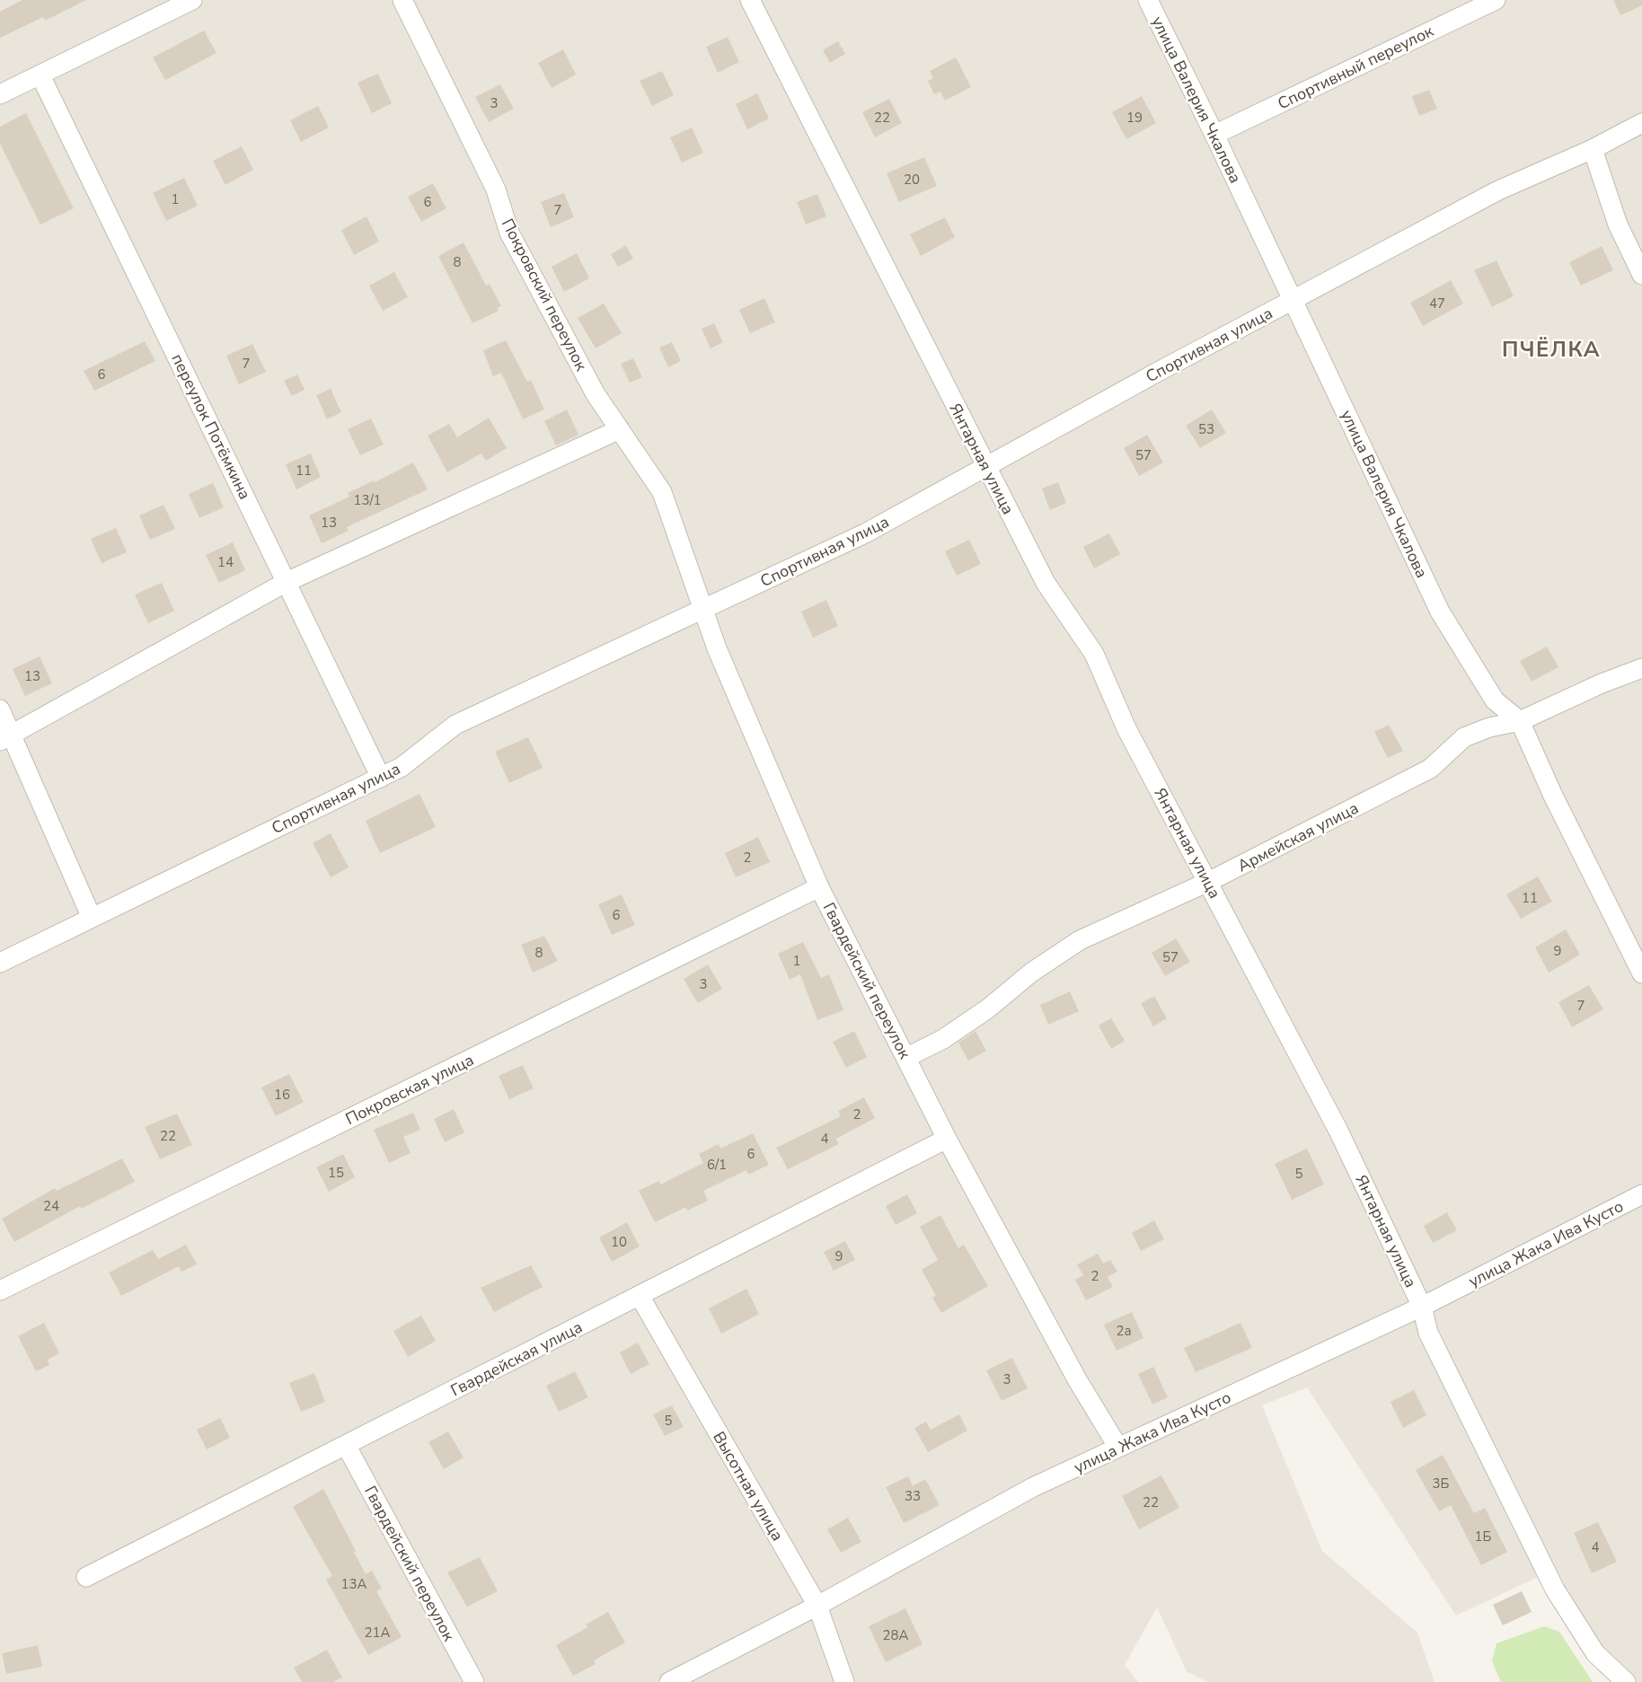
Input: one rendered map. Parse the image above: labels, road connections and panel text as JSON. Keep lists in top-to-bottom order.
{
  "streets": {
    "street": [
      "Спортивный переулок",
      "улица Валерия Чкалова",
      "Покровский переулок",
      "Спортивная улица",
      "переулок Потёмкина",
      "Янтарная улица",
      "Армейская улица",
      "Гвардейский переулок",
      "Покровская улица",
      "улица Жака Ива Кусто",
      "Гвардейская улица",
      "Высотная улица"
    ]
  },
  "crossings": [
    ["Спортивный переулок", "улица Валерия Чкалова"],
    ["улица Валерия Чкалова", "Спортивная улица"],
    ["улица Валерия Чкалова", "Армейская улица"],
    ["Покровский переулок", "Гвардейский переулок"],
    ["Спортивная улица", "переулок Потёмкина"],
    ["Спортивная улица", "Янтарная улица"],
    ["Спортивная улица", "Гвардейский переулок"],
    ["Янтарная улица", "Армейская улица"],
    ["Янтарная улица", "улица Жака Ива Кусто"],
    ["Армейская улица", "Гвардейский переулок"],
    ["Гвардейский переулок", "Покровская улица"],
    ["Гвардейский переулок", "улица Жака Ива Кусто"],
    ["Гвардейский переулок", "Гвардейская улица"],
    ["улица Жака Ива Кусто", "Высотная улица"],
    ["Гвардейская улица", "Высотная улица"]
  ],
  "districts": ["ПЧЁЛКА"],
  "house_numbers": [
    "3",
    "22",
    "19",
    "20",
    "1",
    "6",
    "7",
    "8",
    "47",
    "7",
    "6",
    "53",
    "57",
    "11",
    "13/1",
    "13",
    "14",
    "13",
    "2",
    "11",
    "6",
    "9",
    "8",
    "57",
    "1",
    "3",
    "7",
    "16",
    "2",
    "22",
    "4",
    "6",
    "6/1",
    "15",
    "5",
    "24",
    "10",
    "9",
    "2",
    "2а",
    "3",
    "5",
    "3Б",
    "33",
    "22",
    "1Б",
    "4",
    "13А",
    "21А",
    "28А"
  ]
}
